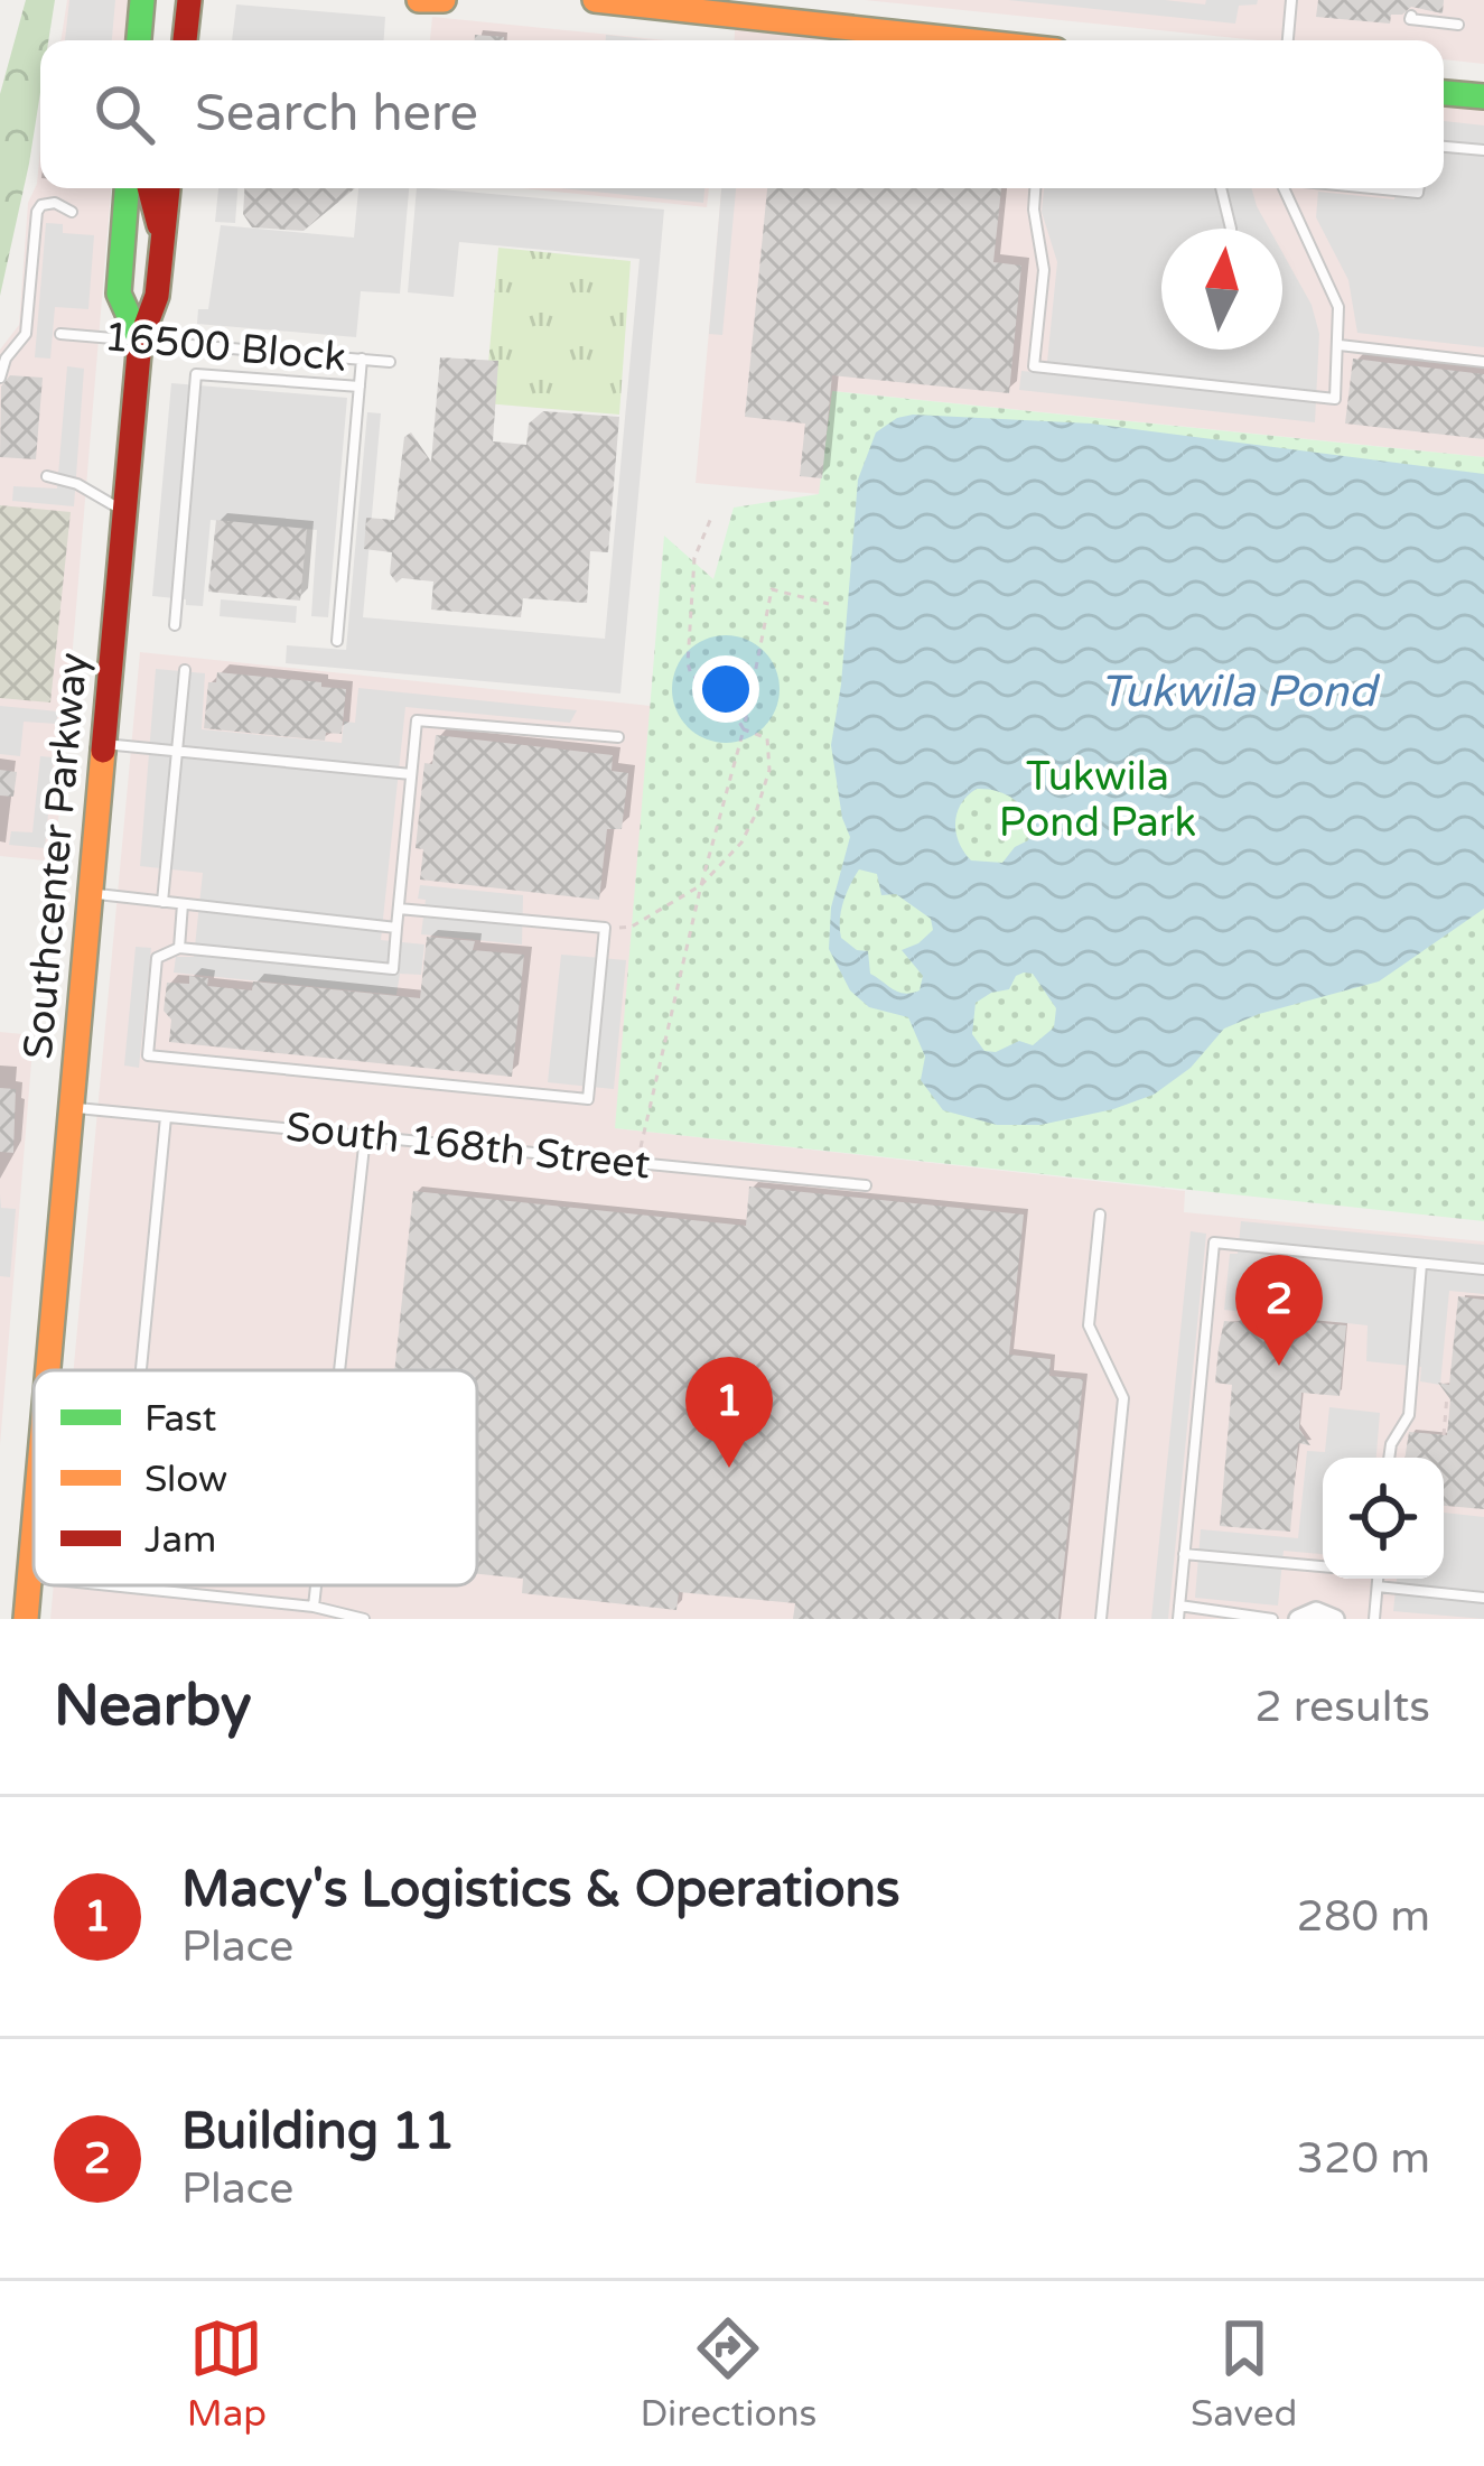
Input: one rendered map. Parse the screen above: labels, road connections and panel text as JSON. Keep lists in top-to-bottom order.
{
  "streets": {
    "main road": ["Southcenter Parkway"],
    "lane": ["16500 Block", "South 168th Street"]
  },
  "crossings": [
    ["16500 Block", "Southcenter Parkway"],
    ["Southcenter Parkway", "South 168th Street"]
  ],
  "water": ["Tukwila Pond"],
  "parks": ["Tukwila Pond Park"],
  "legend": ["Fast", "Slow", "Jam"],
  "north": "top",
  "page": {
    "search": "Search here",
    "pins": ["2", "1"],
    "heading": ["Nearby", "2 results"],
    "list": [
      {
        "mark": "1",
        "name": "Macy's Logistics & Operations",
        "note": "Place",
        "value": "280 m"
      },
      {
        "mark": "2",
        "name": "Building 11",
        "note": "Place",
        "value": "320 m"
      }
    ],
    "nav": ["Map", "Directions", "Saved"]
  }
}
